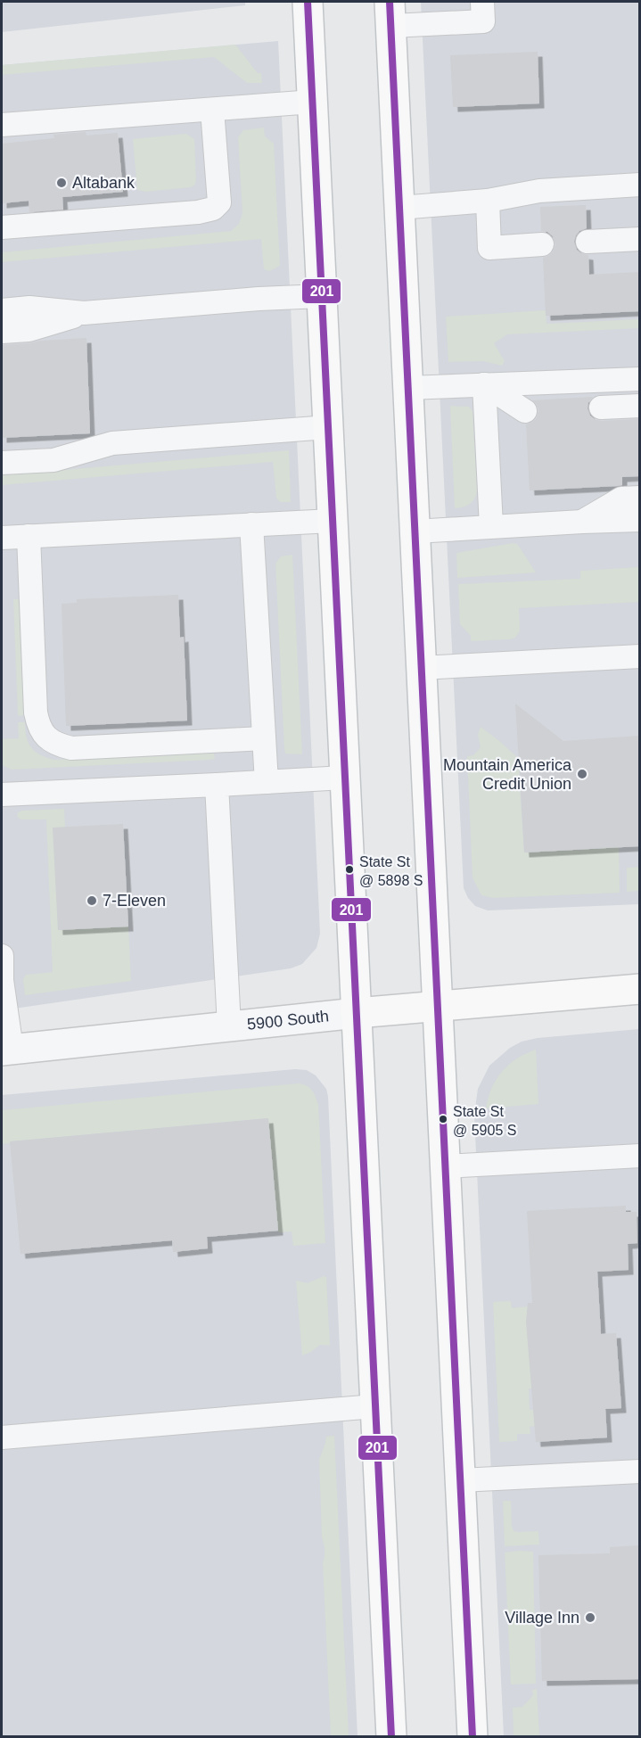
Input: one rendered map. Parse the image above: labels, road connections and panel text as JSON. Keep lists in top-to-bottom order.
{
  "streets": {
    "main road": ["5900 South"]
  },
  "places": [
    "Altabank",
    "Mountain America Credit Union",
    "State St @ 5898 S",
    "7-Eleven",
    "State St @ 5905 S",
    "Village Inn"
  ],
  "lines": ["transit line 201"]
}
